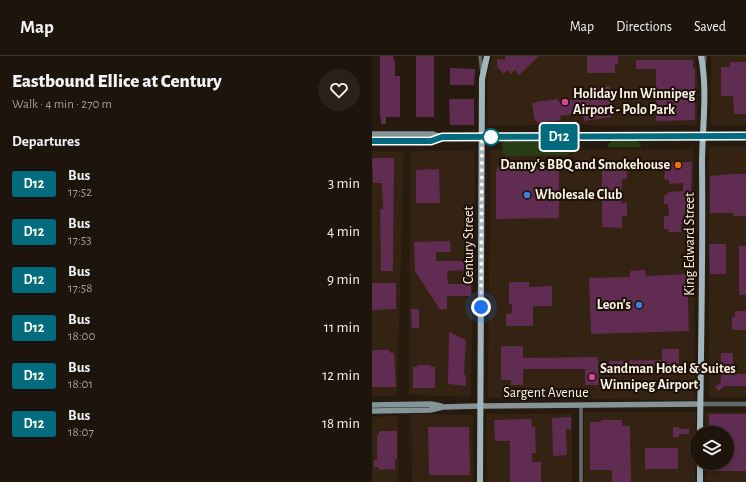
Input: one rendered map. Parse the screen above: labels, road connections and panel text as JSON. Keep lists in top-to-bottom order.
{
  "streets": {
    "main road": ["King Edward Street", "Century Street", "Sargent Avenue"]
  },
  "crossings": [
    ["King Edward Street", "Sargent Avenue"],
    ["Century Street", "Sargent Avenue"]
  ],
  "places": [
    "Holiday Inn Winnipeg Airport - Polo Park",
    "Danny's BBQ and Smokehouse",
    "Wholesale Club",
    "Leon's",
    "Sandman Hotel & Suites Winnipeg Airport"
  ],
  "lines": ["bus line D12"],
  "page": {
    "header": "Map",
    "nav": ["Map", "Directions", "Saved"],
    "heading": [
      ["Eastbound Ellice at Century", "Walk · 4 min · 270 m"],
      "Departures"
    ],
    "on_map": "D12",
    "list": [
      {
        "mark": "D12",
        "name": "Bus",
        "note": "17:52",
        "value": "3 min"
      },
      {
        "mark": "D12",
        "name": "Bus",
        "note": "17:53",
        "value": "4 min"
      },
      {
        "mark": "D12",
        "name": "Bus",
        "note": "17:58",
        "value": "9 min"
      },
      {
        "mark": "D12",
        "name": "Bus",
        "note": "18:00",
        "value": "11 min"
      },
      {
        "mark": "D12",
        "name": "Bus",
        "note": "18:01",
        "value": "12 min"
      },
      {
        "mark": "D12",
        "name": "Bus",
        "note": "18:07",
        "value": "18 min"
      }
    ]
  }
}
